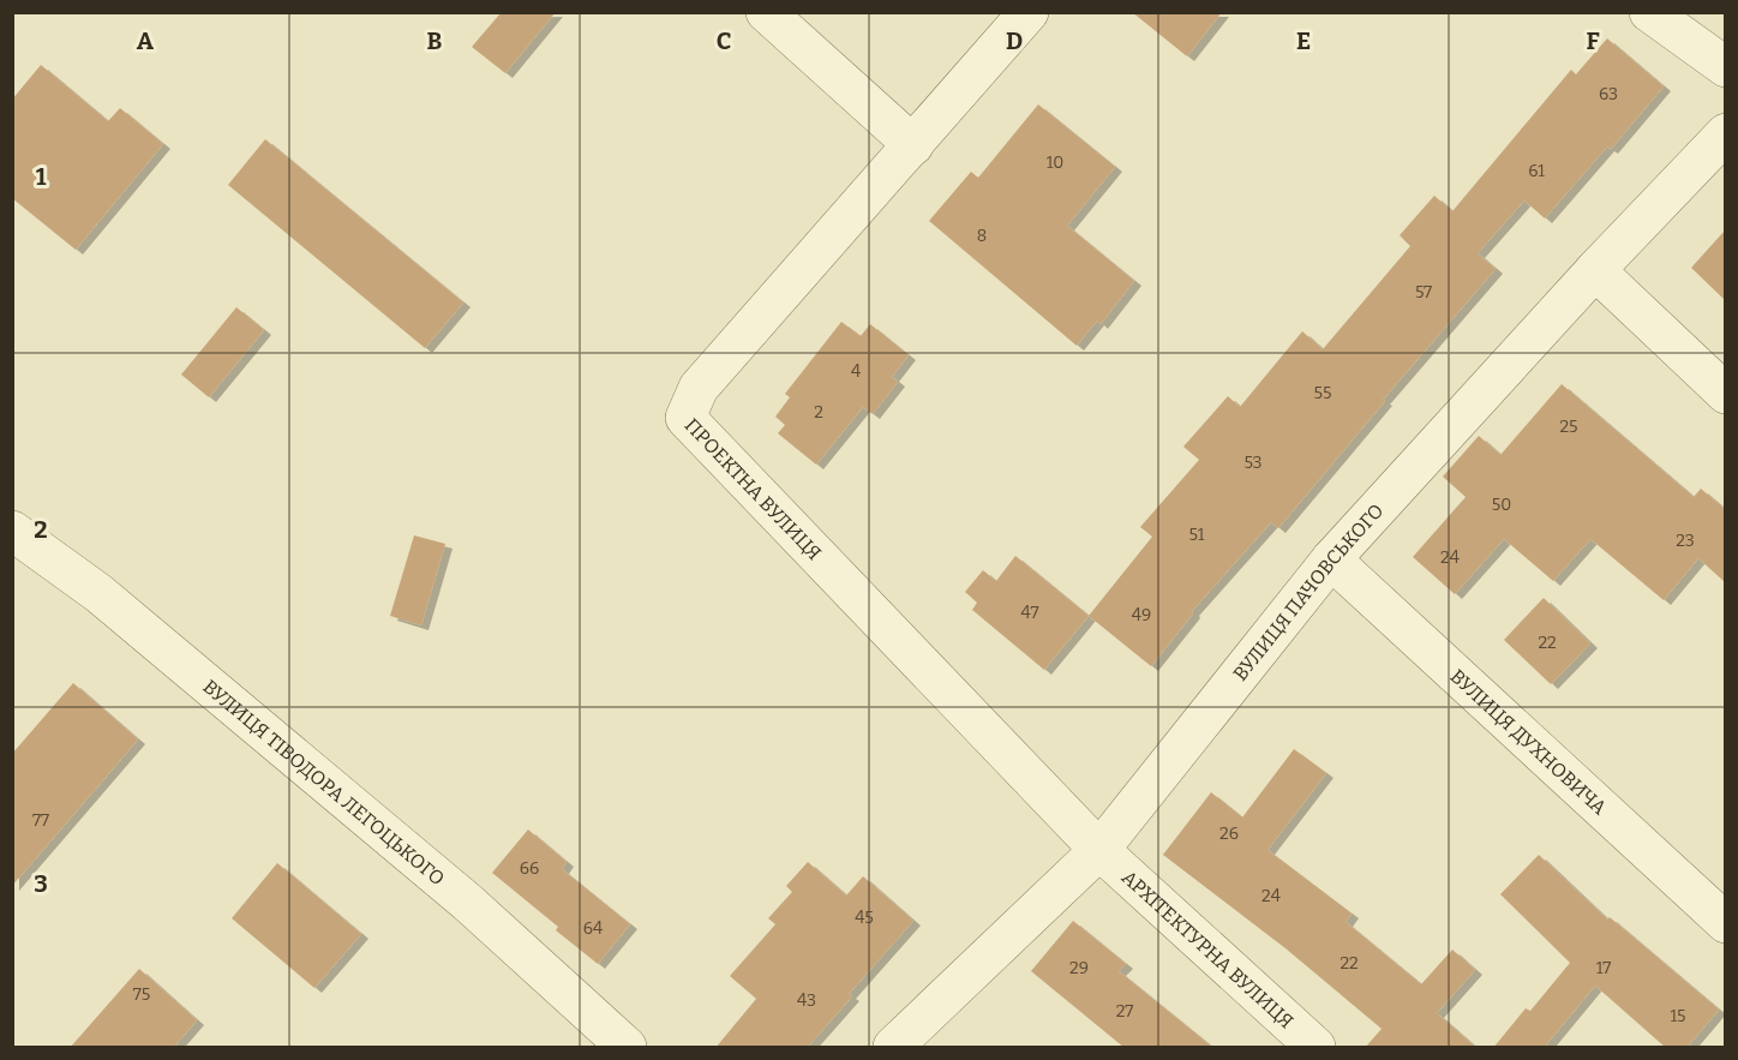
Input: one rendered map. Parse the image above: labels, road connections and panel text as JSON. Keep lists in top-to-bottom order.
{
  "streets": {
    "street": [
      "ПРОЕКТНА ВУЛИЦЯ",
      "ВУЛИЦЯ ПАЧОВСЬКОГО",
      "ВУЛИЦЯ ДУХНОВИЧА",
      "ВУЛИЦЯ ТІВОДОРА ЛЕГОЦЬКОГО",
      "АРХІТЕКТУРНА ВУЛИЦЯ"
    ]
  },
  "crossings": [
    ["ПРОЕКТНА ВУЛИЦЯ", "ВУЛИЦЯ ПАЧОВСЬКОГО"],
    ["ПРОЕКТНА ВУЛИЦЯ", "АРХІТЕКТУРНА ВУЛИЦЯ"],
    ["ВУЛИЦЯ ПАЧОВСЬКОГО", "ВУЛИЦЯ ДУХНОВИЧА"],
    ["ВУЛИЦЯ ПАЧОВСЬКОГО", "АРХІТЕКТУРНА ВУЛИЦЯ"]
  ],
  "house_numbers": [
    "63",
    "10",
    "61",
    "8",
    "57",
    "4",
    "55",
    "2",
    "25",
    "53",
    "50",
    "51",
    "23",
    "24",
    "47",
    "49",
    "22",
    "77",
    "26",
    "66",
    "24",
    "45",
    "64",
    "22",
    "29",
    "17",
    "75",
    "43",
    "27",
    "15"
  ],
  "grid": {
    "columns": [
      "A",
      "B",
      "C",
      "D",
      "E",
      "F"
    ],
    "rows": ["1", "2", "3"]
  }
}
